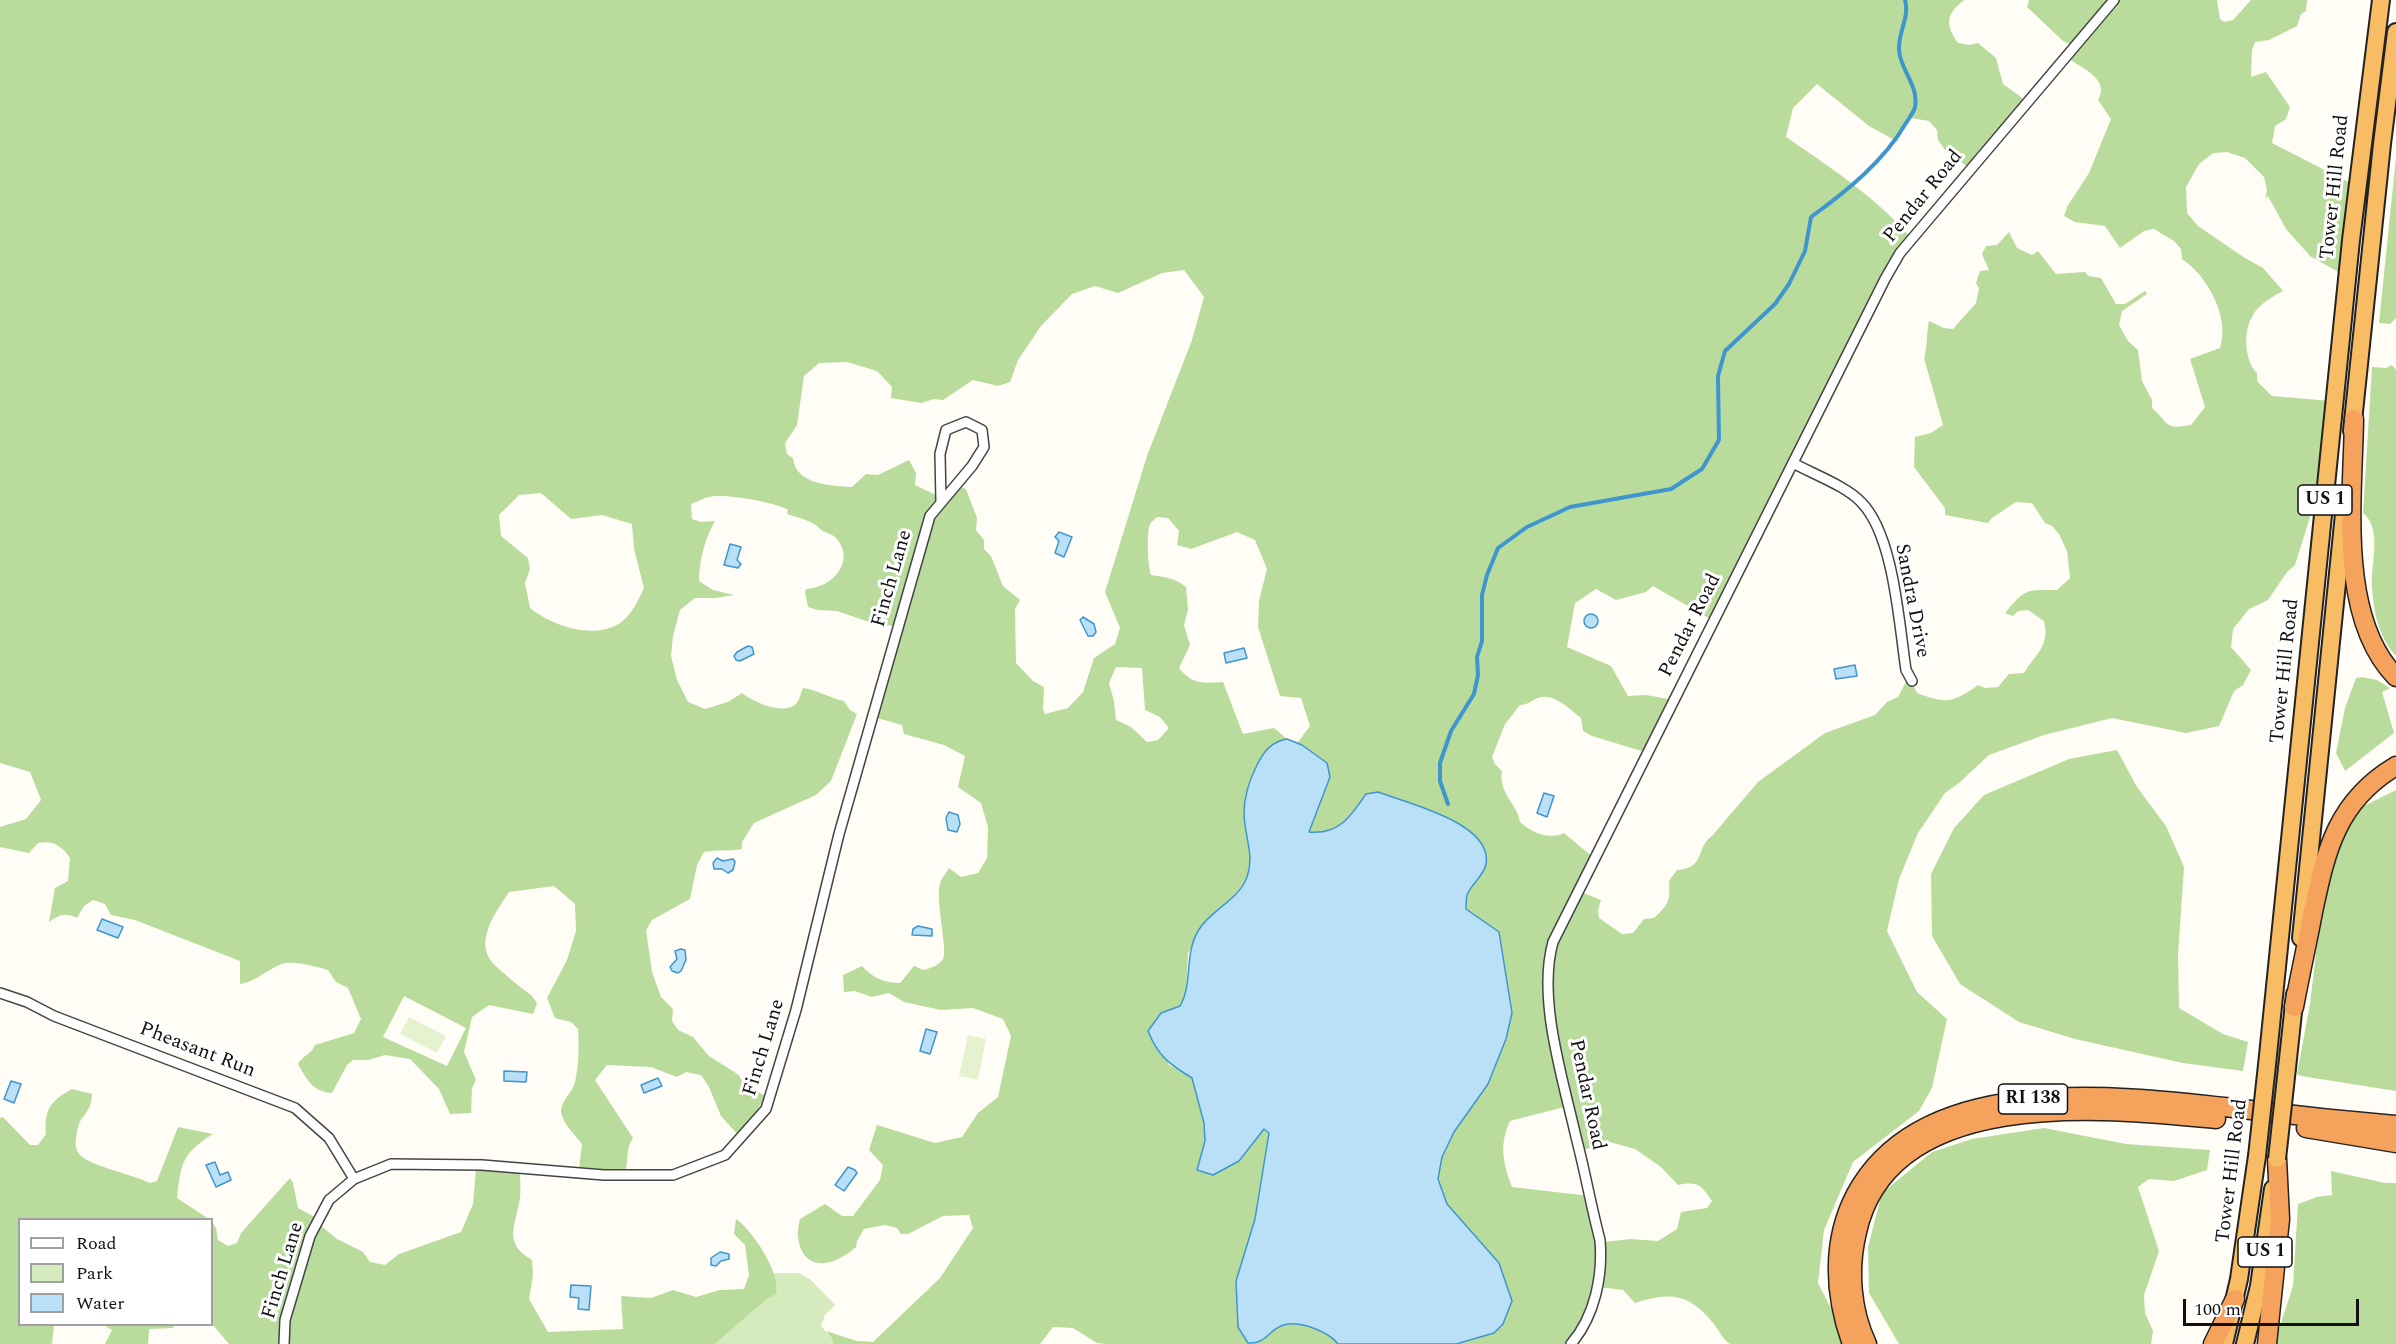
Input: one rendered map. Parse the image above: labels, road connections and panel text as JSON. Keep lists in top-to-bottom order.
{
  "streets": {
    "highway": ["Tower Hill Road", "US 1", "RI 138"],
    "street": [
      "Pendar Road",
      "Finch Lane",
      "Sandra Drive",
      "Pheasant Run"
    ]
  },
  "crossings": [
    ["Pendar Road", "Sandra Drive"],
    ["Finch Lane", "Pheasant Run"]
  ],
  "legend": ["Road", "Park", "Water"],
  "scale_bar": "100 m"
}
